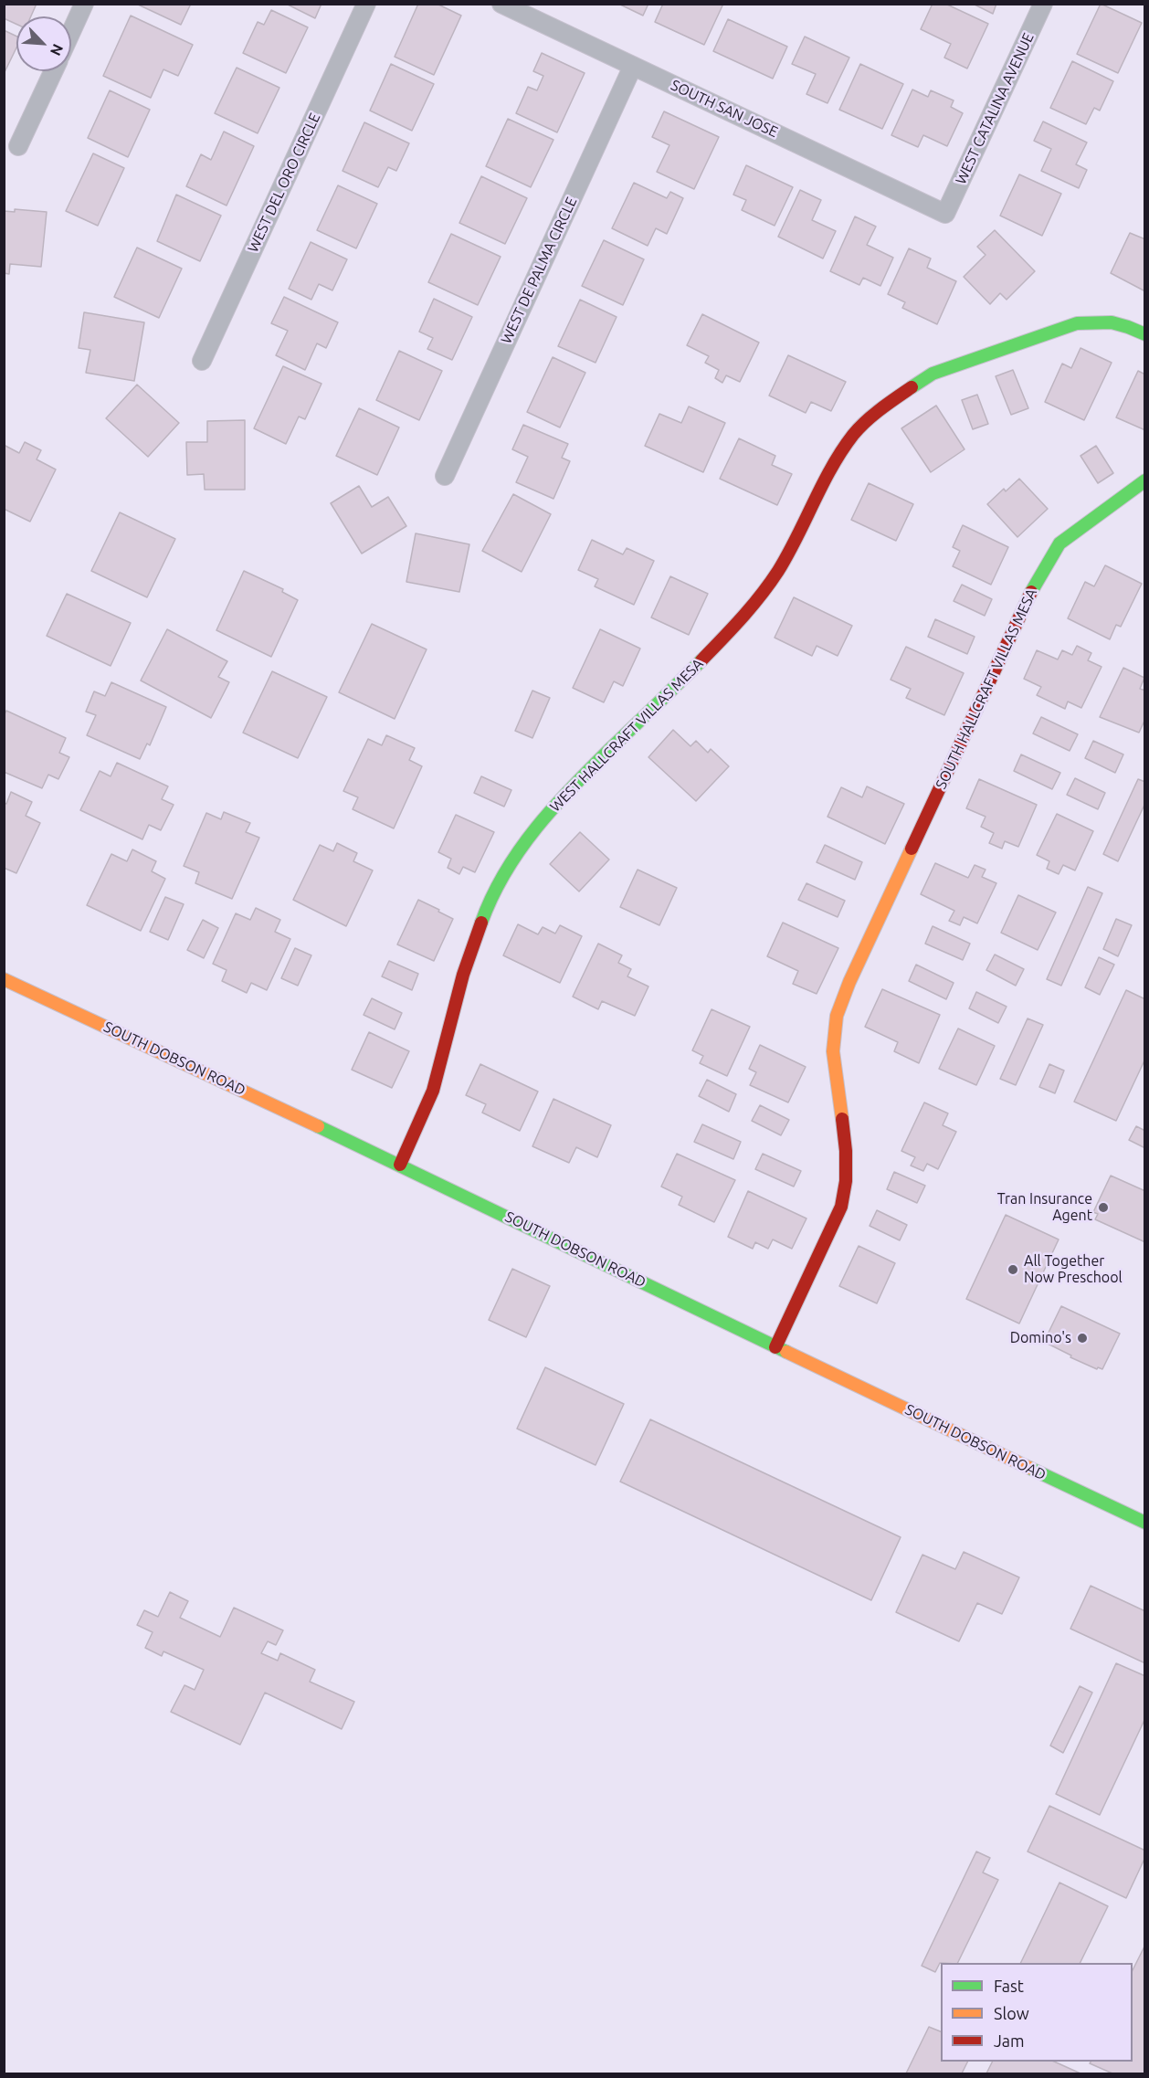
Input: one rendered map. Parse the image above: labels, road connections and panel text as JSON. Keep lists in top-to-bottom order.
{
  "streets": {
    "street": [
      "SOUTH SAN JOSE",
      "WEST CATALINA AVENUE",
      "WEST DEL ORO CIRCLE",
      "WEST DE PALMA CIRCLE",
      "SOUTH HALLCRAFT VILLAS MESA",
      "WEST HALLCRAFT VILLAS MESA",
      "SOUTH DOBSON ROAD"
    ]
  },
  "crossings": [
    ["SOUTH SAN JOSE", "WEST CATALINA AVENUE"],
    ["SOUTH SAN JOSE", "WEST DE PALMA CIRCLE"],
    ["SOUTH HALLCRAFT VILLAS MESA", "SOUTH DOBSON ROAD"],
    ["WEST HALLCRAFT VILLAS MESA", "SOUTH DOBSON ROAD"]
  ],
  "places": ["Tran Insurance Agent", "All Together Now Preschool", "Domino's"],
  "legend": ["Fast", "Slow", "Jam"],
  "north": "bottom right"
}
